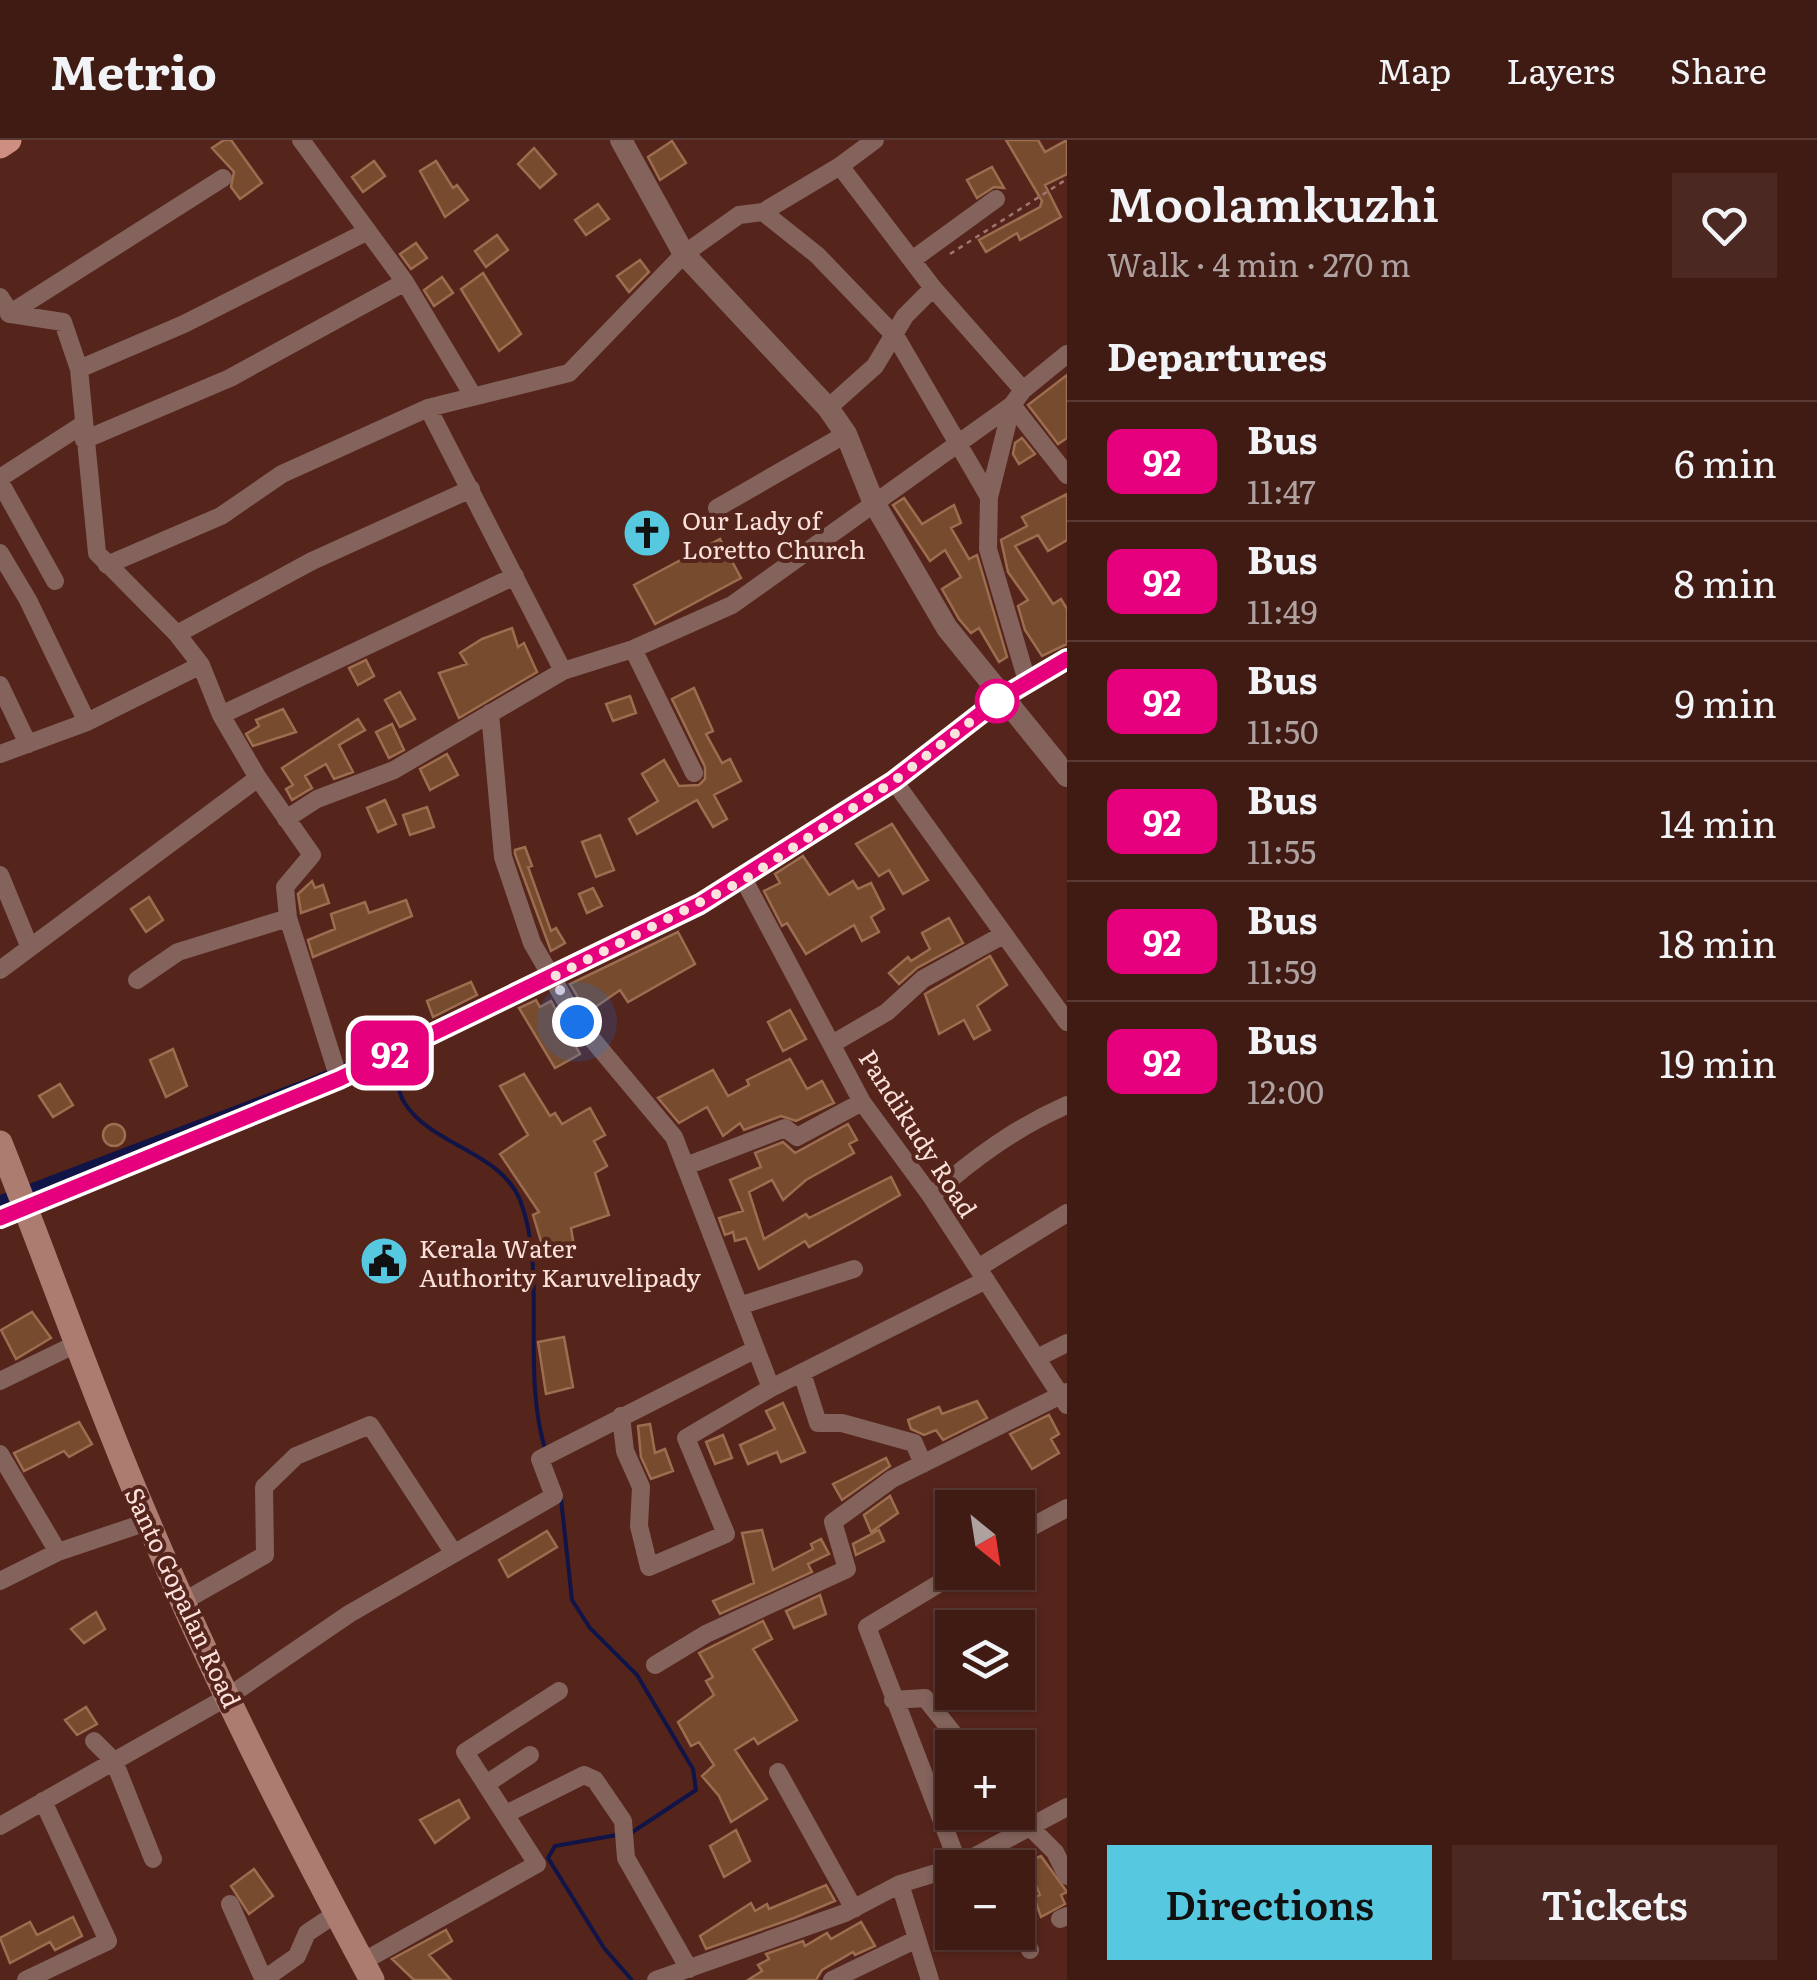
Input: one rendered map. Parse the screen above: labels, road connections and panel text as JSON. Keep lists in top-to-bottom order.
{
  "streets": {
    "main road": ["Santo Gopalan Road"],
    "street": ["Pandikudy Road"]
  },
  "places": {
    "church": ["Our Lady of Loretto Church"],
    "public building": ["Kerala Water Authority Karuvelipady"]
  },
  "lines": ["bus line 92"],
  "north": "bottom right",
  "page": {
    "header": "Metrio",
    "nav": ["Map", "Layers", "Share"],
    "on_map": "92",
    "heading": [
      ["Moolamkuzhi", "Walk · 4 min · 270 m"],
      "Departures"
    ],
    "list": [
      {
        "mark": "92",
        "name": "Bus",
        "note": "11:47",
        "value": "6 min"
      },
      {
        "mark": "92",
        "name": "Bus",
        "note": "11:49",
        "value": "8 min"
      },
      {
        "mark": "92",
        "name": "Bus",
        "note": "11:50",
        "value": "9 min"
      },
      {
        "mark": "92",
        "name": "Bus",
        "note": "11:55",
        "value": "14 min"
      },
      {
        "mark": "92",
        "name": "Bus",
        "note": "11:59",
        "value": "18 min"
      },
      {
        "mark": "92",
        "name": "Bus",
        "note": "12:00",
        "value": "19 min"
      }
    ],
    "map_buttons": ["+", "−"],
    "buttons": ["Directions", "Tickets"]
  }
}
